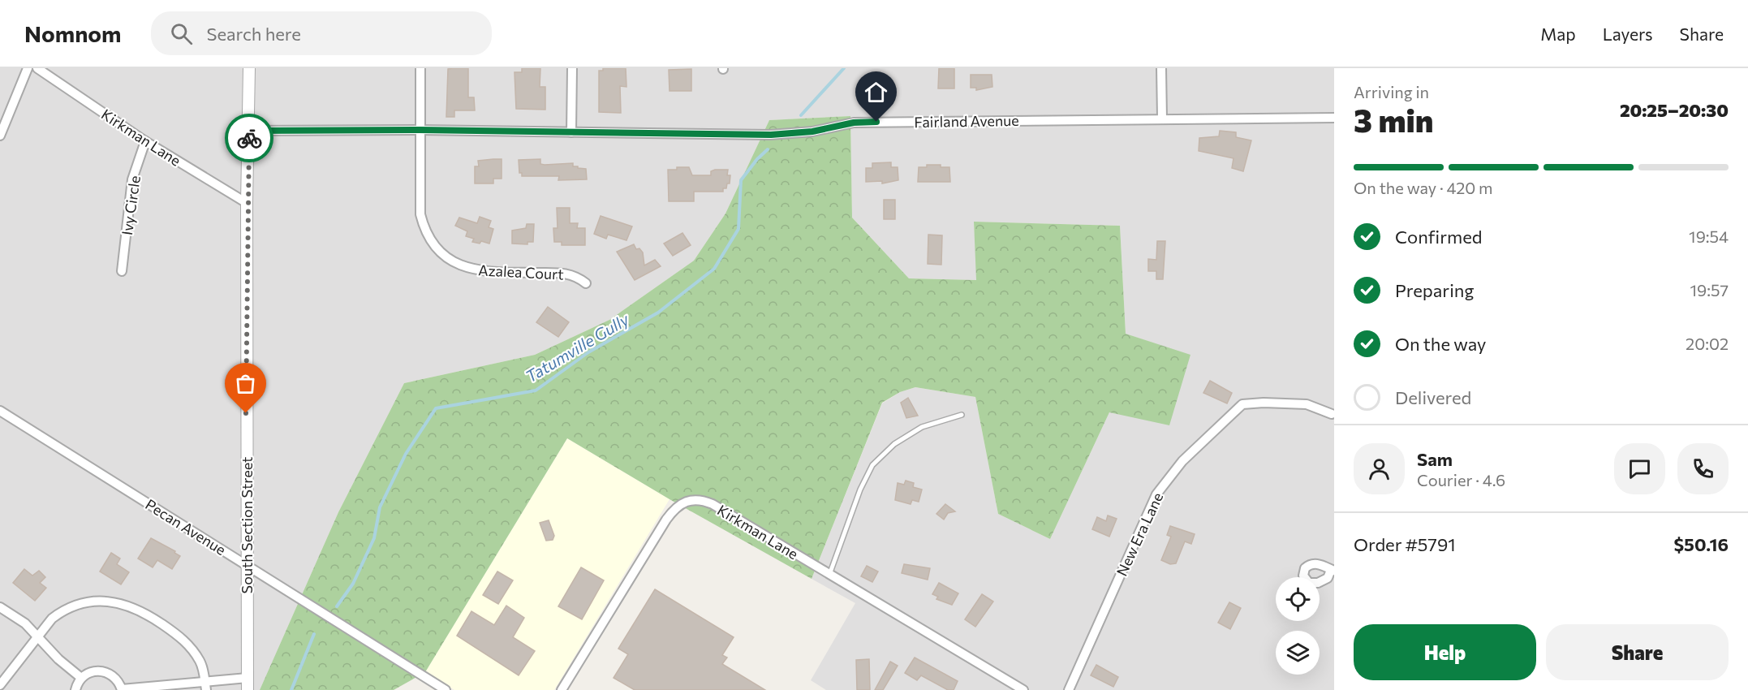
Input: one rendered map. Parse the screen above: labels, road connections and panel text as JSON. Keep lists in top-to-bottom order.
{
  "streets": {
    "street": [
      "Fairland Avenue",
      "Kirkman Lane",
      "Ivy Circle",
      "Azalea Court",
      "South Section Street",
      "Pecan Avenue",
      "New Era Lane"
    ]
  },
  "crossings": [
    ["Fairland Avenue", "Azalea Court"],
    ["Fairland Avenue", "South Section Street"],
    ["Kirkman Lane", "Ivy Circle"],
    ["Kirkman Lane", "South Section Street"],
    ["South Section Street", "Pecan Avenue"]
  ],
  "water": ["Tatumville Gully"],
  "page": {
    "header": "Nomnom",
    "search": "Search here",
    "nav": ["Map", "Layers", "Share"],
    "heading": ["3 min", "Arriving in", "20:25–20:30"],
    "panel": [
      "Sam",
      "Courier · 4.6",
      "Order #5791",
      "$50.16"
    ],
    "bar": "On the way · 420 m",
    "list": [
      ["Confirmed", "19:54"],
      ["Preparing", "19:57"],
      ["On the way", "20:02"],
      "Delivered"
    ],
    "buttons": ["Help", "Share"]
  }
}
